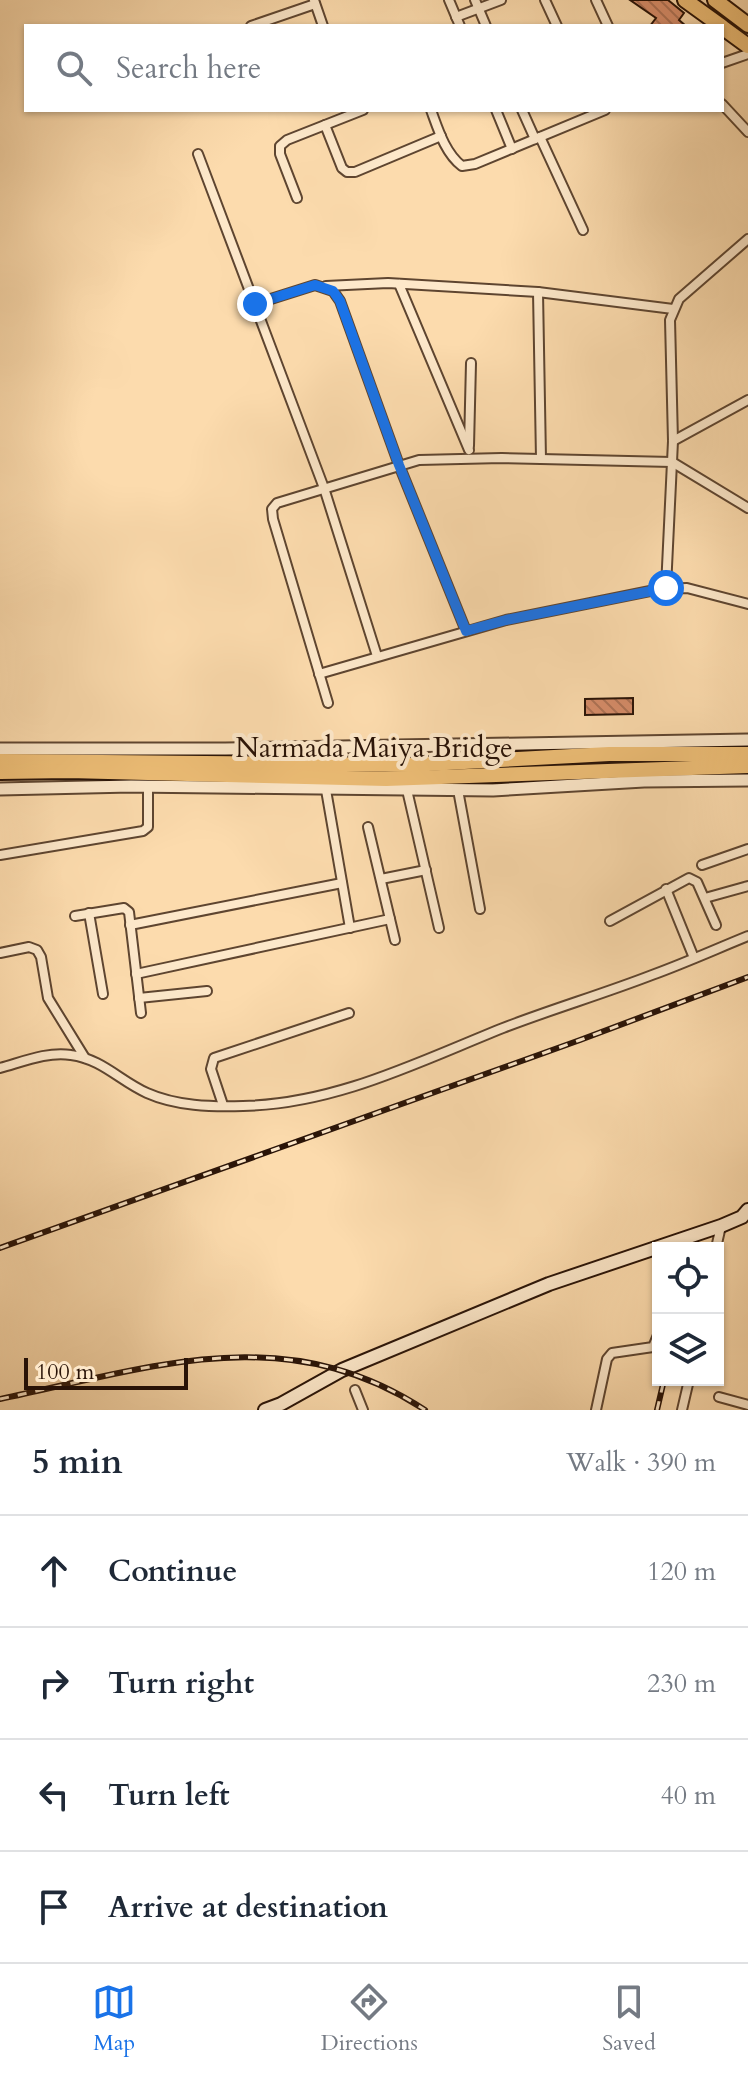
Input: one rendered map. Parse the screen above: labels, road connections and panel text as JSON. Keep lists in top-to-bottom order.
{
  "streets": {
    "main road": ["Narmada Maiya Bridge"]
  },
  "scale_bar": "100 m",
  "page": {
    "search": "Search here",
    "scale": "100 m",
    "heading": ["5 min", "Walk · 390 m"],
    "list": [
      ["Continue", "120 m"],
      ["Turn right", "230 m"],
      ["Turn left", "40 m"],
      "Arrive at destination"
    ],
    "nav": ["Map", "Directions", "Saved"]
  }
}
